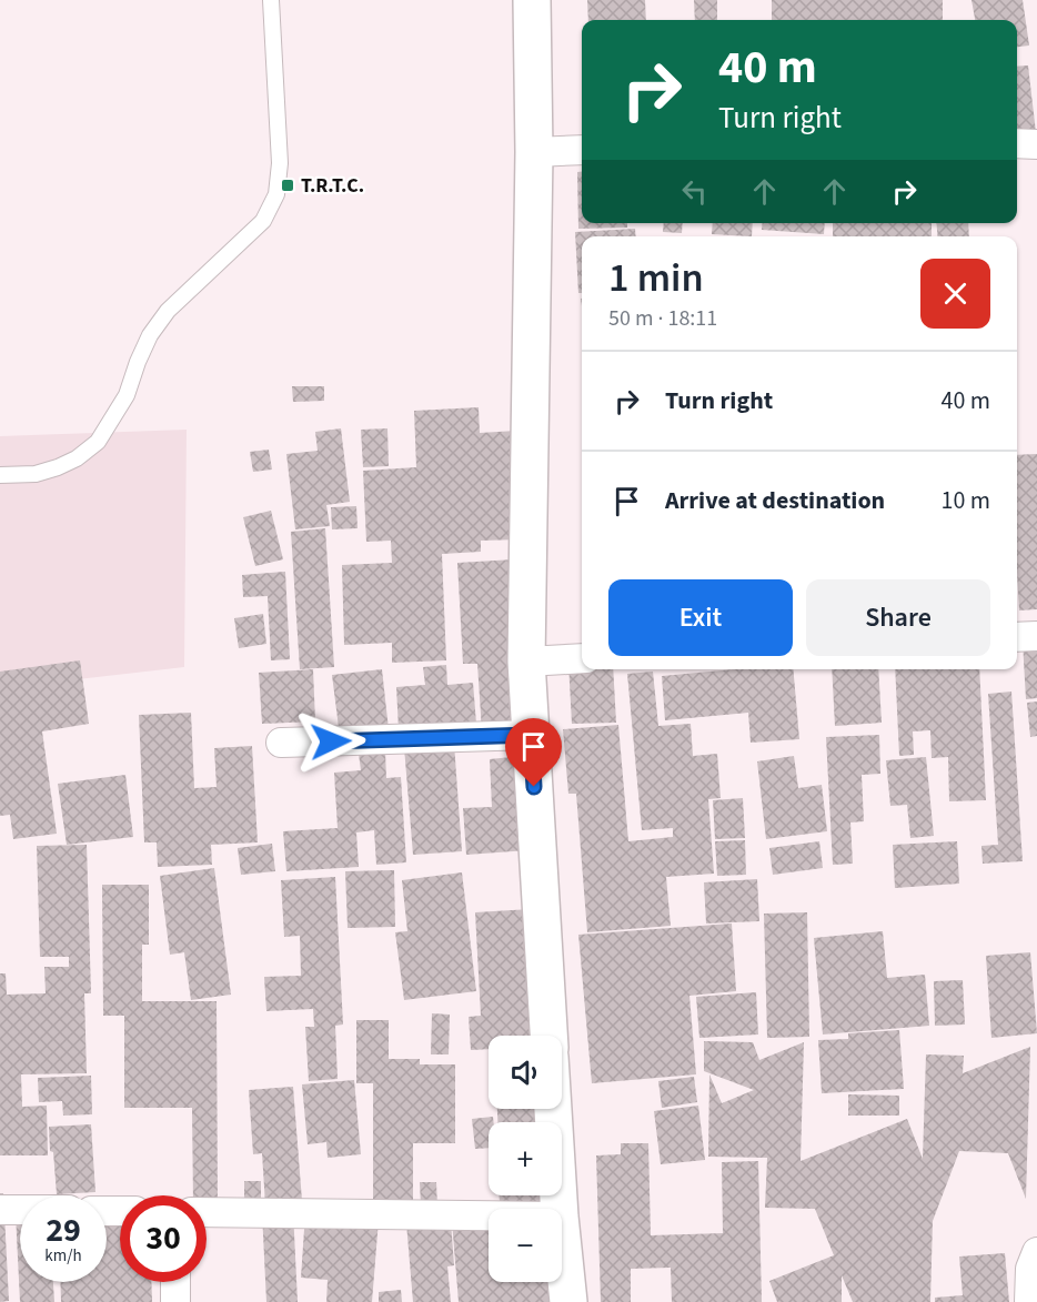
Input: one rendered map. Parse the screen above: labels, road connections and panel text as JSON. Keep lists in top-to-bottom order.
{
  "places": {
    "transit": ["T.R.T.C."]
  },
  "page": {
    "turn": ["40 m", "Turn right"],
    "heading": ["1 min", "50 m · 18:11"],
    "list": [
      {
        "name": "Turn right",
        "value": "40 m"
      },
      {
        "name": "Arrive at destination",
        "value": "10 m"
      }
    ],
    "buttons": ["Exit", "Share"],
    "map_buttons": ["+", "−"],
    "speed": "29 km/h",
    "limit": "30"
  }
}
